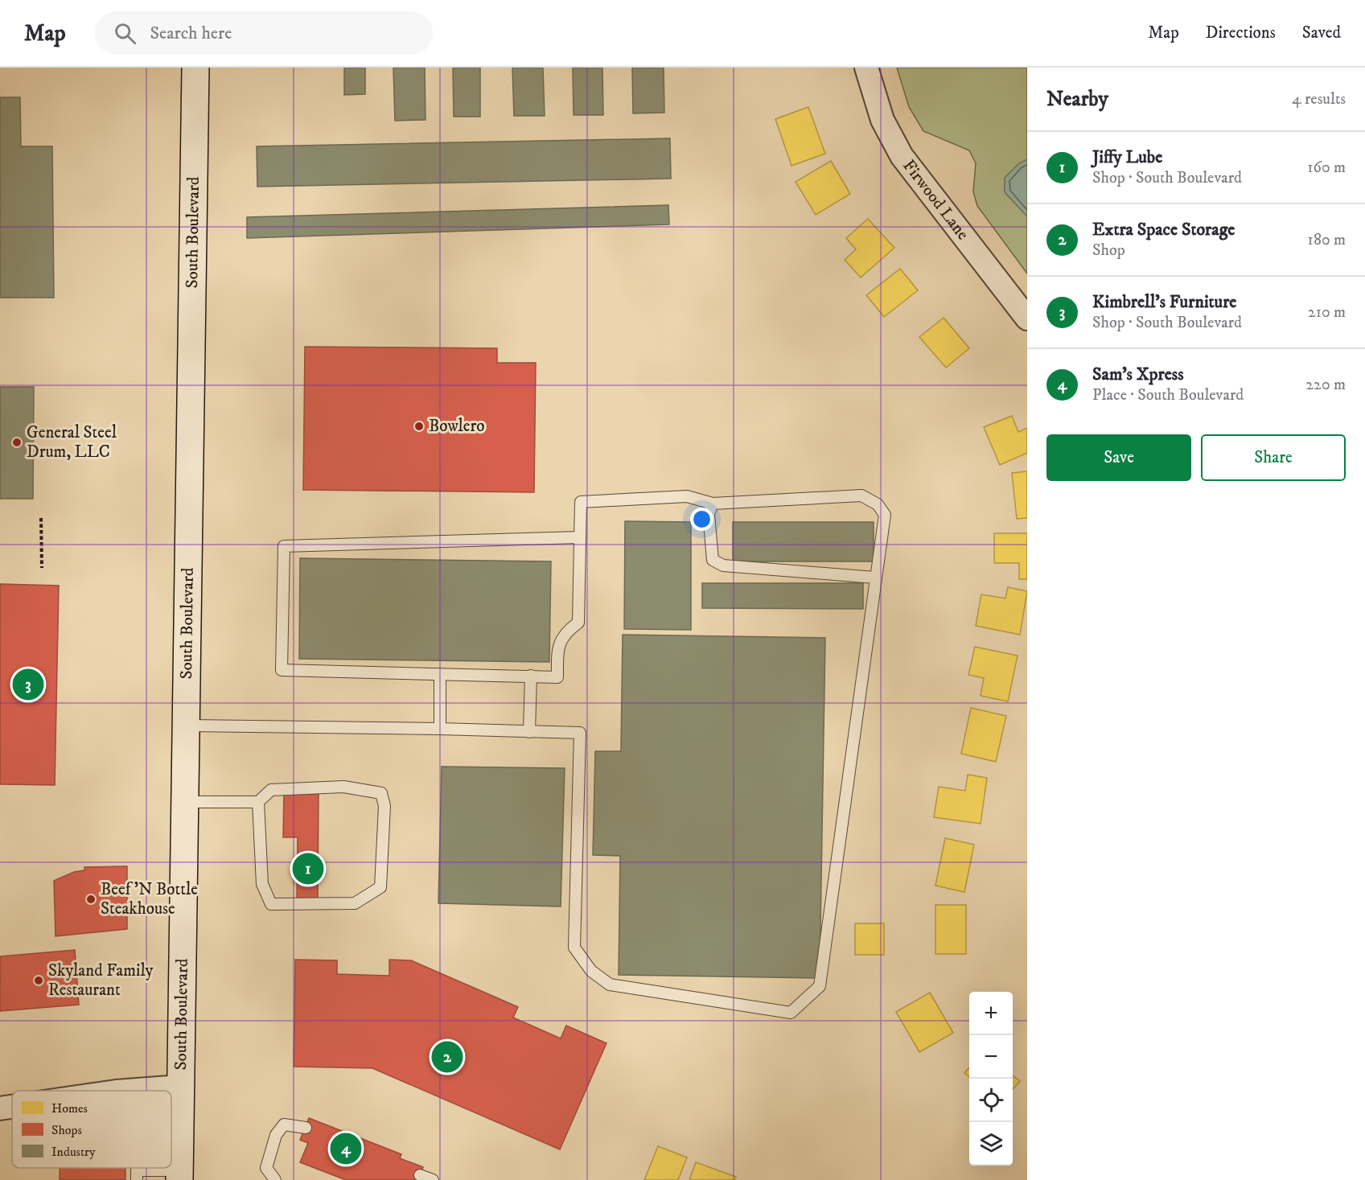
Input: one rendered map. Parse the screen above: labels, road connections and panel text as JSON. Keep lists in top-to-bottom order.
{
  "streets": {
    "main road": ["South Boulevard"],
    "street": ["Firwood Lane"]
  },
  "places": [
    "Bowlero",
    "General Steel Drum, LLC",
    "Beef 'N Bottle Steakhouse",
    "Skyland Family Restaurant"
  ],
  "legend": ["Homes", "Shops", "Industry"],
  "page": {
    "header": "Map",
    "search": "Search here",
    "nav": ["Map", "Directions", "Saved"],
    "heading": ["Nearby", "4 results"],
    "list": [
      {
        "mark": "1",
        "name": "Jiffy Lube",
        "note": "Shop · South Boulevard",
        "value": "160 m"
      },
      {
        "mark": "2",
        "name": "Extra Space Storage",
        "note": "Shop",
        "value": "180 m"
      },
      {
        "mark": "3",
        "name": "Kimbrell's Furniture",
        "note": "Shop · South Boulevard",
        "value": "210 m"
      },
      {
        "mark": "4",
        "name": "Sam's Xpress",
        "note": "Place · South Boulevard",
        "value": "220 m"
      }
    ],
    "buttons": ["Save", "Share"],
    "pins": [
      "3",
      "1",
      "2",
      "4"
    ],
    "map_buttons": ["+", "−"]
  }
}
